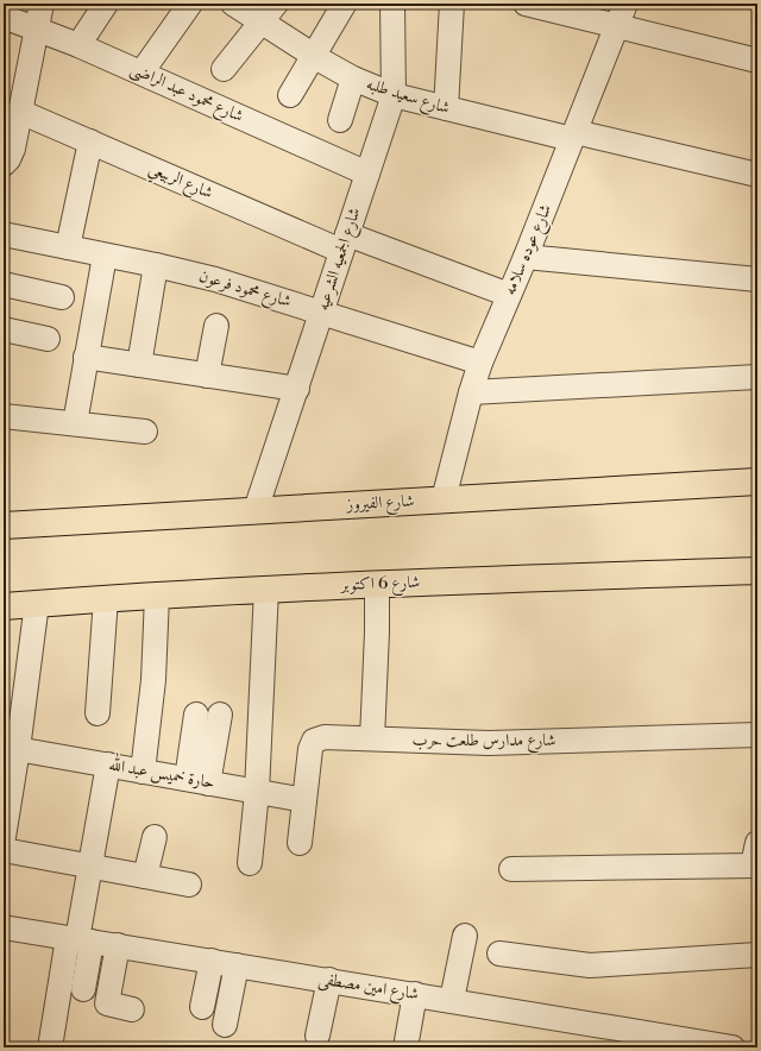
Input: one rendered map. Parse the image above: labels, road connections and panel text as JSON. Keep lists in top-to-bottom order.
{
  "streets": {
    "main road": ["شارع الفيروز", "شارع 6 اكتوبر"],
    "street": [
      "شارع محمود عبد الراضى",
      "شارع سعيد طلبه",
      "شارع الربيعي",
      "شارع عوده سلامه",
      "شارع الجمعيه الشرعيه",
      "شارع محمود فرعون",
      "شارع مدارس طلعت حرب",
      "حارة خميس عبد الله",
      "شارع امين مصطفى"
    ]
  },
  "crossings": [
    ["شارع محمود عبد الراضى", "شارع الجمعيه الشرعيه"],
    ["شارع سعيد طلبه", "شارع عوده سلامه"],
    ["شارع سعيد طلبه", "شارع الجمعيه الشرعيه"],
    ["شارع الربيعي", "شارع عوده سلامه"],
    ["شارع الربيعي", "شارع الجمعيه الشرعيه"],
    ["شارع عوده سلامه", "شارع محمود فرعون"],
    ["شارع عوده سلامه", "شارع الفيروز"],
    ["شارع الجمعيه الشرعيه", "شارع محمود فرعون"],
    ["شارع الجمعيه الشرعيه", "شارع الفيروز"],
    ["شارع مدارس طلعت حرب", "حارة خميس عبد الله"]
  ]
}
